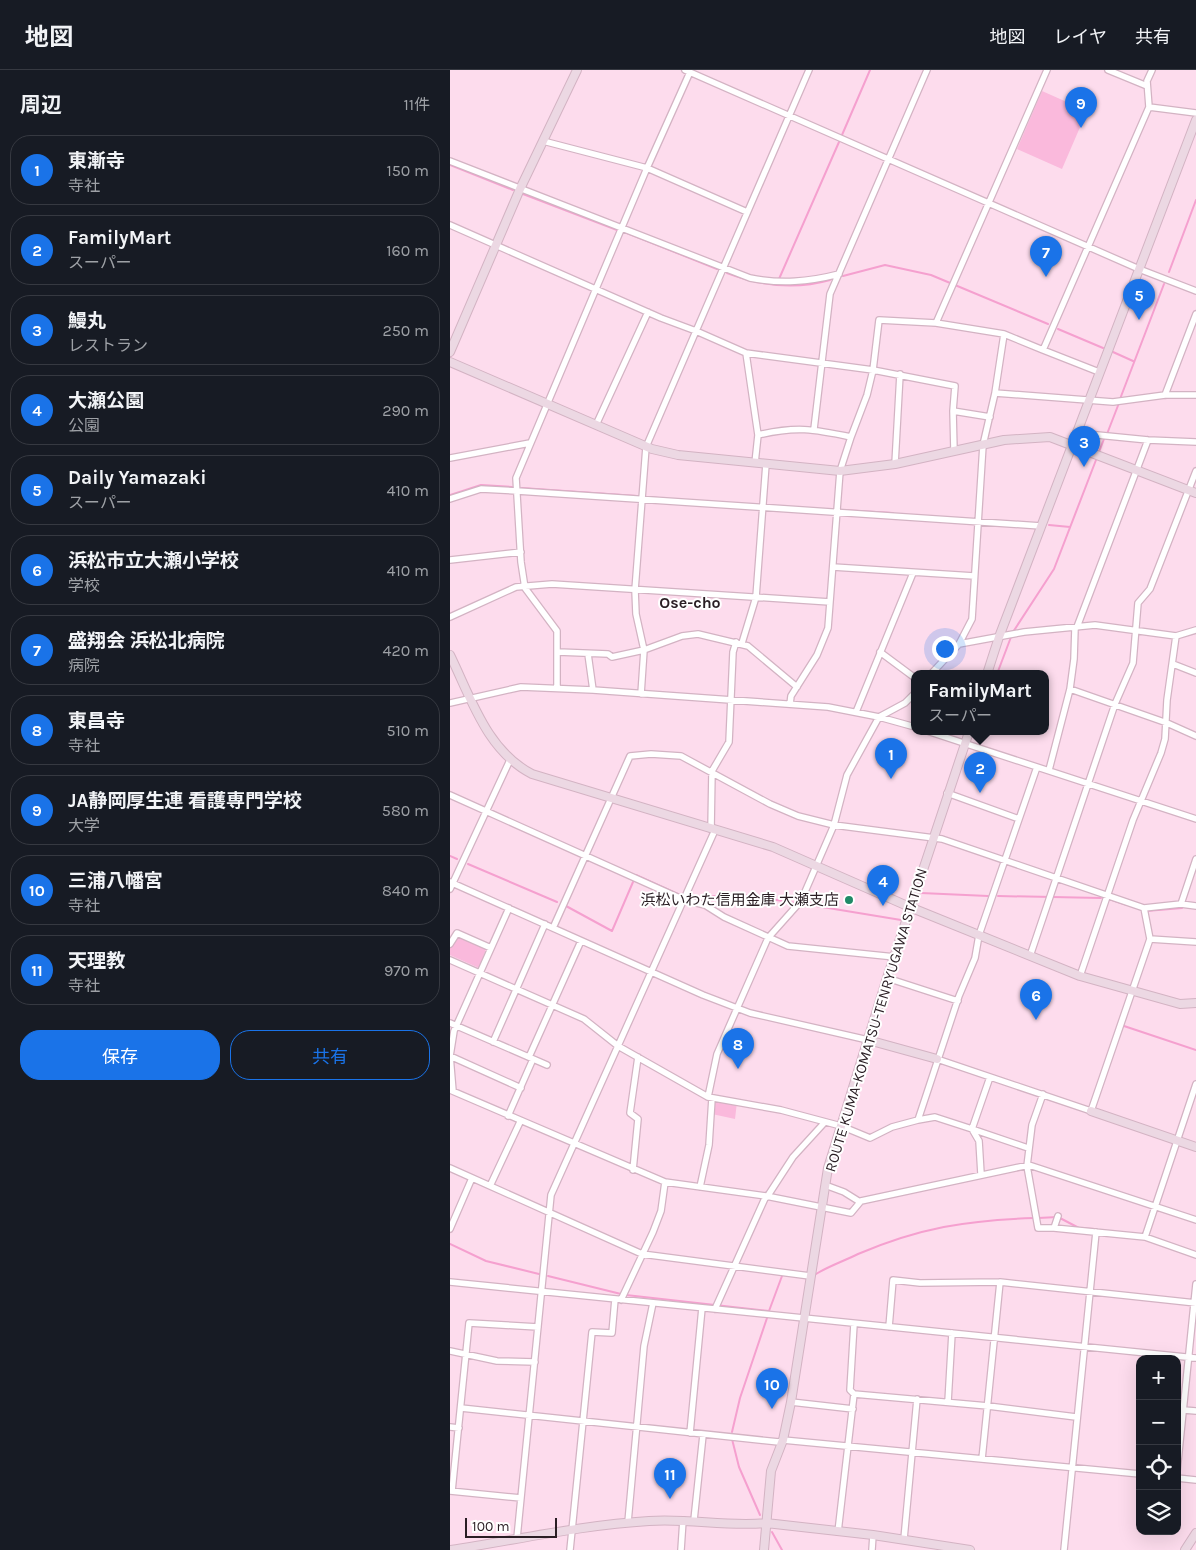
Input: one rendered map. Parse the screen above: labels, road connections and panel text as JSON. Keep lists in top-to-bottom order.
{
  "streets": {
    "street": ["ROUTE KUMA-KOMATSU-TENRYUGAWA STATION"]
  },
  "districts": ["Ose-cho"],
  "places": ["浜松いわた信用金庫 大瀬支店"],
  "scale_bar": "100 m",
  "page": {
    "header": "地図",
    "nav": ["地図", "レイヤ", "共有"],
    "heading": ["周辺", "11件"],
    "pins": [
      "9",
      "7",
      "5",
      "3",
      "1",
      "2",
      "4",
      "6",
      "8",
      "10",
      "11"
    ],
    "list": [
      {
        "mark": "1",
        "name": "東漸寺",
        "note": "寺社",
        "value": "150 m"
      },
      {
        "mark": "2",
        "name": "FamilyMart",
        "note": "スーパー",
        "value": "160 m"
      },
      {
        "mark": "3",
        "name": "鰻丸",
        "note": "レストラン",
        "value": "250 m"
      },
      {
        "mark": "4",
        "name": "大瀬公園",
        "note": "公園",
        "value": "290 m"
      },
      {
        "mark": "5",
        "name": "Daily Yamazaki",
        "note": "スーパー",
        "value": "410 m"
      },
      {
        "mark": "6",
        "name": "浜松市立大瀬小学校",
        "note": "学校",
        "value": "410 m"
      },
      {
        "mark": "7",
        "name": "盛翔会 浜松北病院",
        "note": "病院",
        "value": "420 m"
      },
      {
        "mark": "8",
        "name": "東昌寺",
        "note": "寺社",
        "value": "510 m"
      },
      {
        "mark": "9",
        "name": "JA静岡厚生連 看護専門学校",
        "note": "大学",
        "value": "580 m"
      },
      {
        "mark": "10",
        "name": "三浦八幡宮",
        "note": "寺社",
        "value": "840 m"
      },
      {
        "mark": "11",
        "name": "天理教",
        "note": "寺社",
        "value": "970 m"
      }
    ],
    "popup": ["FamilyMart", "スーパー"],
    "buttons": ["保存", "共有"],
    "map_buttons": ["+", "−"],
    "scale": "100 m"
  }
}
